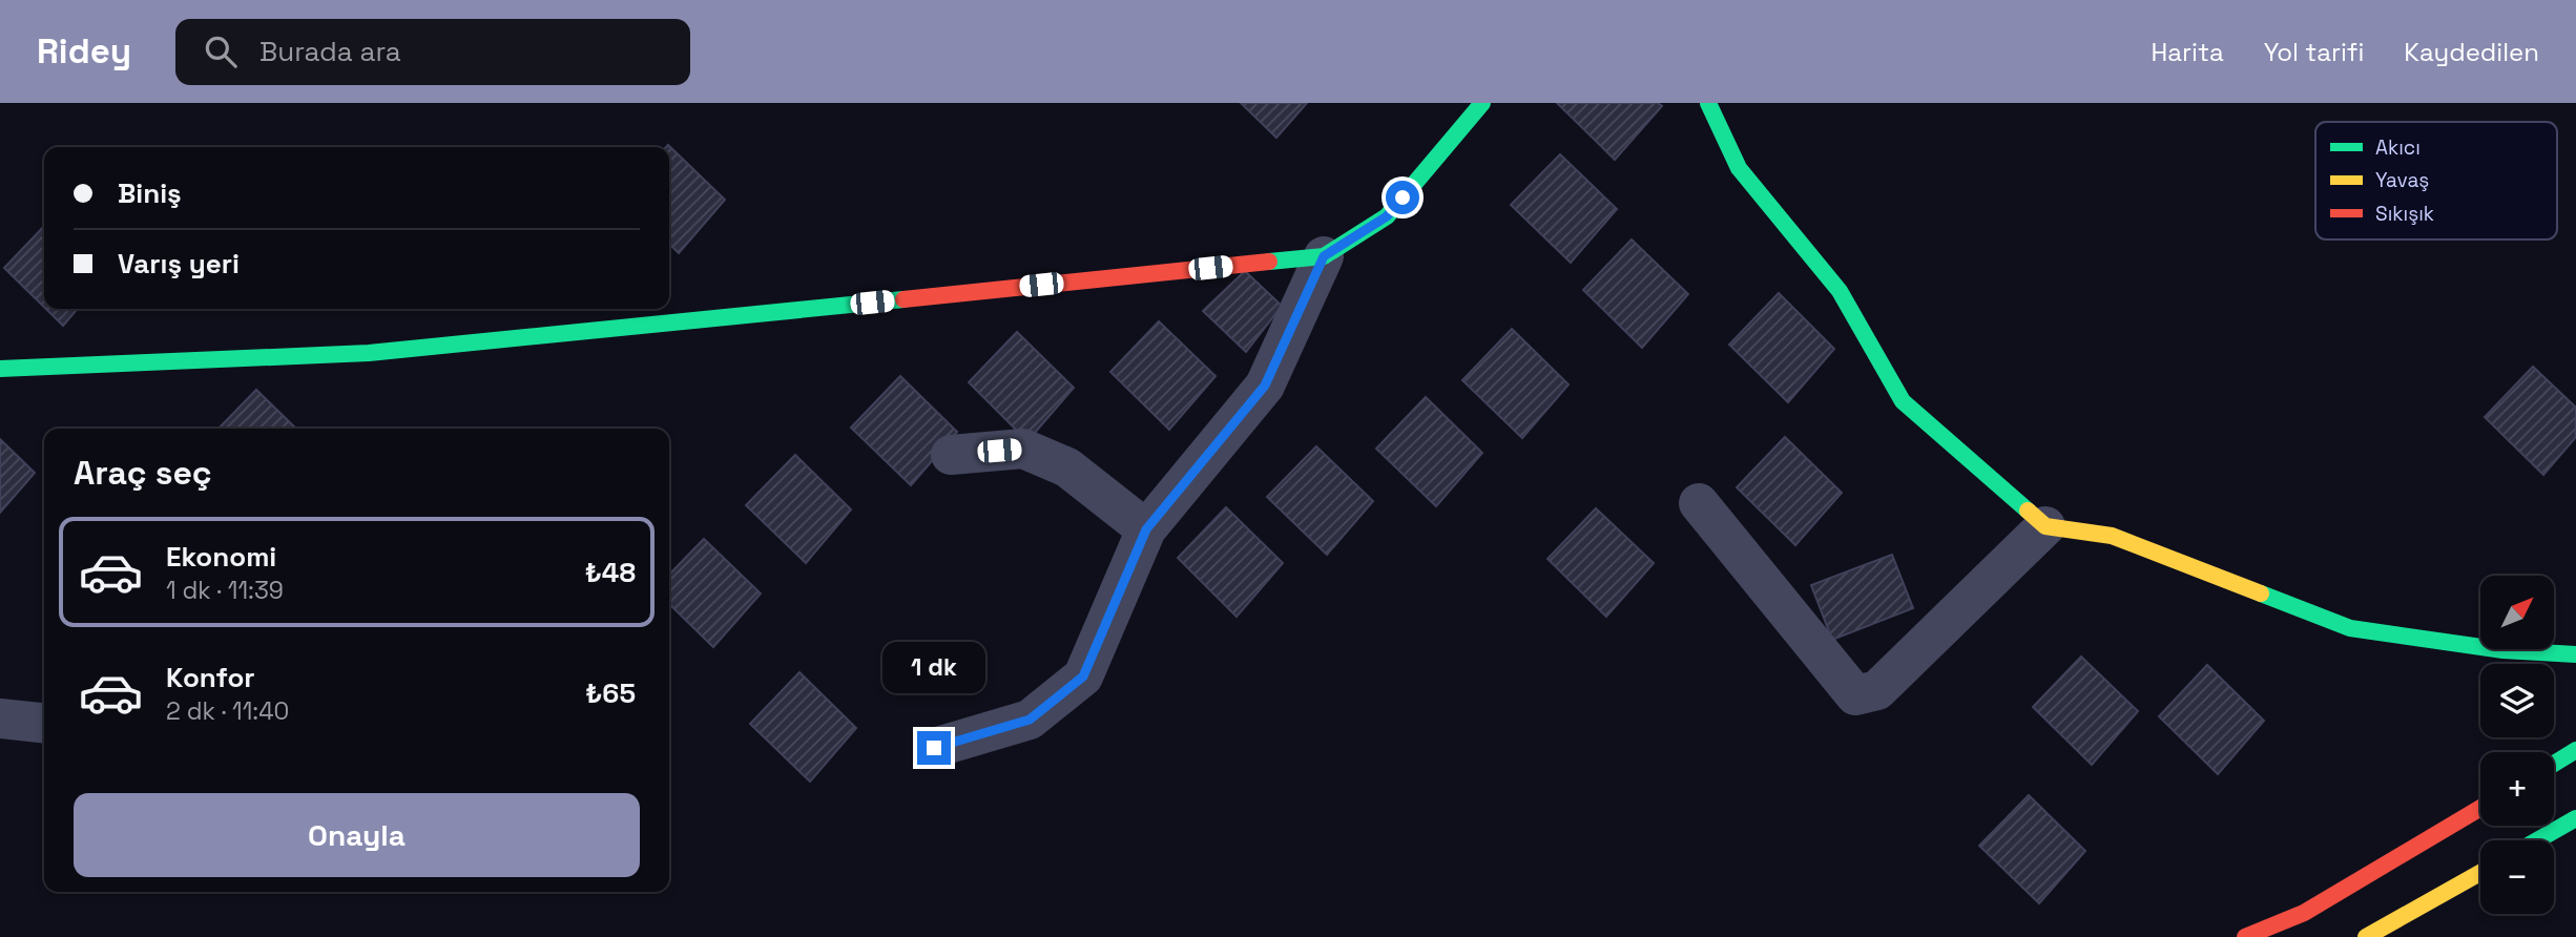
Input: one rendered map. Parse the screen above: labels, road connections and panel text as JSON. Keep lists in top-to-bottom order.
{
  "legend": ["Akıcı", "Yavaş", "Sıkışık"],
  "north": "top right",
  "page": {
    "header": "Ridey",
    "search": "Burada ara",
    "nav": ["Harita", "Yol tarifi", "Kaydedilen"],
    "banner": ["Biniş", "Varış yeri"],
    "heading": "Araç seç",
    "list": [
      {
        "name": "Ekonomi",
        "note": "1 dk · 11:39",
        "value": "₺48"
      },
      {
        "name": "Konfor",
        "note": "2 dk · 11:40",
        "value": "₺65"
      }
    ],
    "map_buttons": ["+", "−"],
    "bubble": "1 dk",
    "buttons": "Onayla"
  }
}
